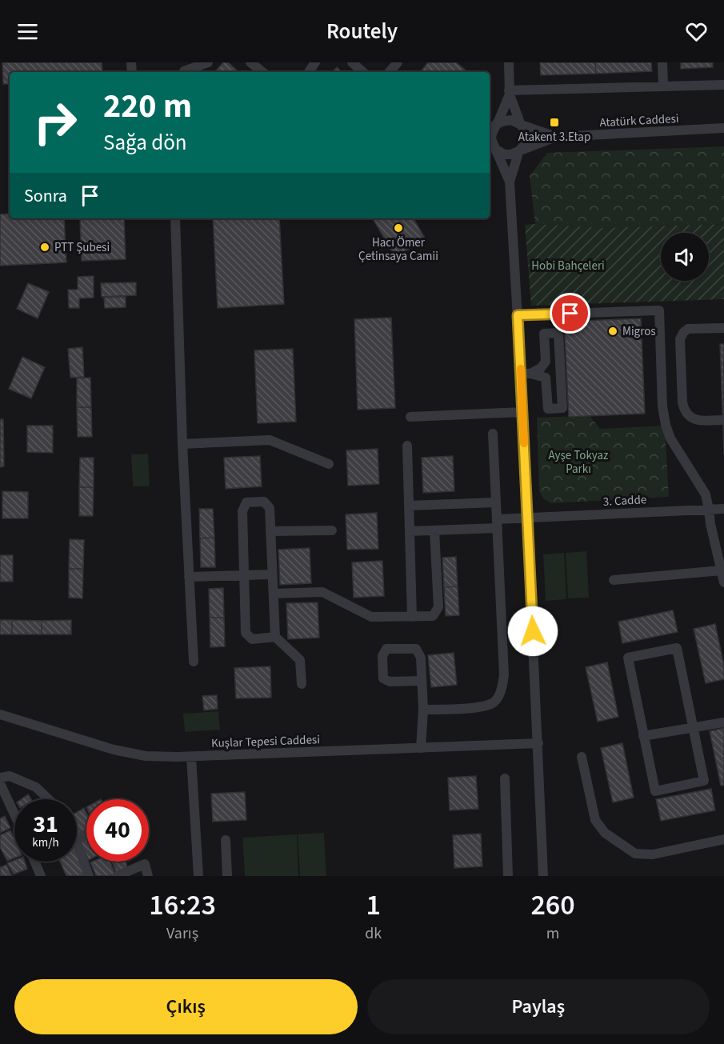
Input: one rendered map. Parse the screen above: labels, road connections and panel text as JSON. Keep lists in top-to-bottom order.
{
  "streets": {
    "street": ["Atatürk Caddesi", "3. Cadde", "Kuşlar Tepesi Caddesi"]
  },
  "parks": ["Hobi Bahçeleri", "Ayşe Tokyaz Parkı"],
  "places": {
    "transit": ["Atakent 3.Etap"],
    "other": ["Hacı Ömer Çetinsaya Camii", "PTT Şubesi", "Migros"]
  },
  "page": {
    "header": "Routely",
    "turn": ["220 m", "Sağa dön"],
    "then": "Sonra",
    "speed": "31 km/h",
    "limit": "40",
    "eta": [
      "16:23",
      "Varış",
      "1",
      "dk",
      "260",
      "m"
    ],
    "buttons": ["Çıkış", "Paylaş"]
  }
}
